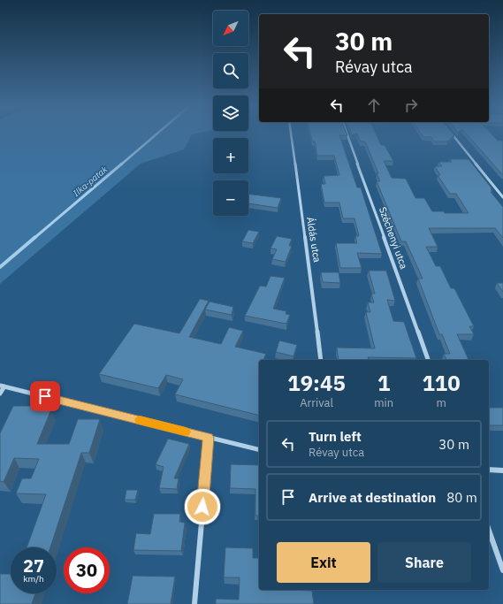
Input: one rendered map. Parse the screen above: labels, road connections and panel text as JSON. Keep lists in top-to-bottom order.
{
  "streets": {
    "street": ["Széchenyi utca", "Áldás utca"]
  },
  "water": ["Ilka-patak"],
  "north": "bottom left",
  "page": {
    "map_buttons": ["+", "−"],
    "turn": ["30 m", "Révay utca"],
    "eta": [
      "19:45",
      "Arrival",
      "1",
      "min",
      "110",
      "m"
    ],
    "list": [
      {
        "name": "Turn left",
        "note": "Révay utca",
        "value": "30 m"
      },
      {
        "name": "Arrive at destination",
        "value": "80 m"
      }
    ],
    "buttons": ["Exit", "Share"],
    "speed": "27 km/h",
    "limit": "30"
  }
}
